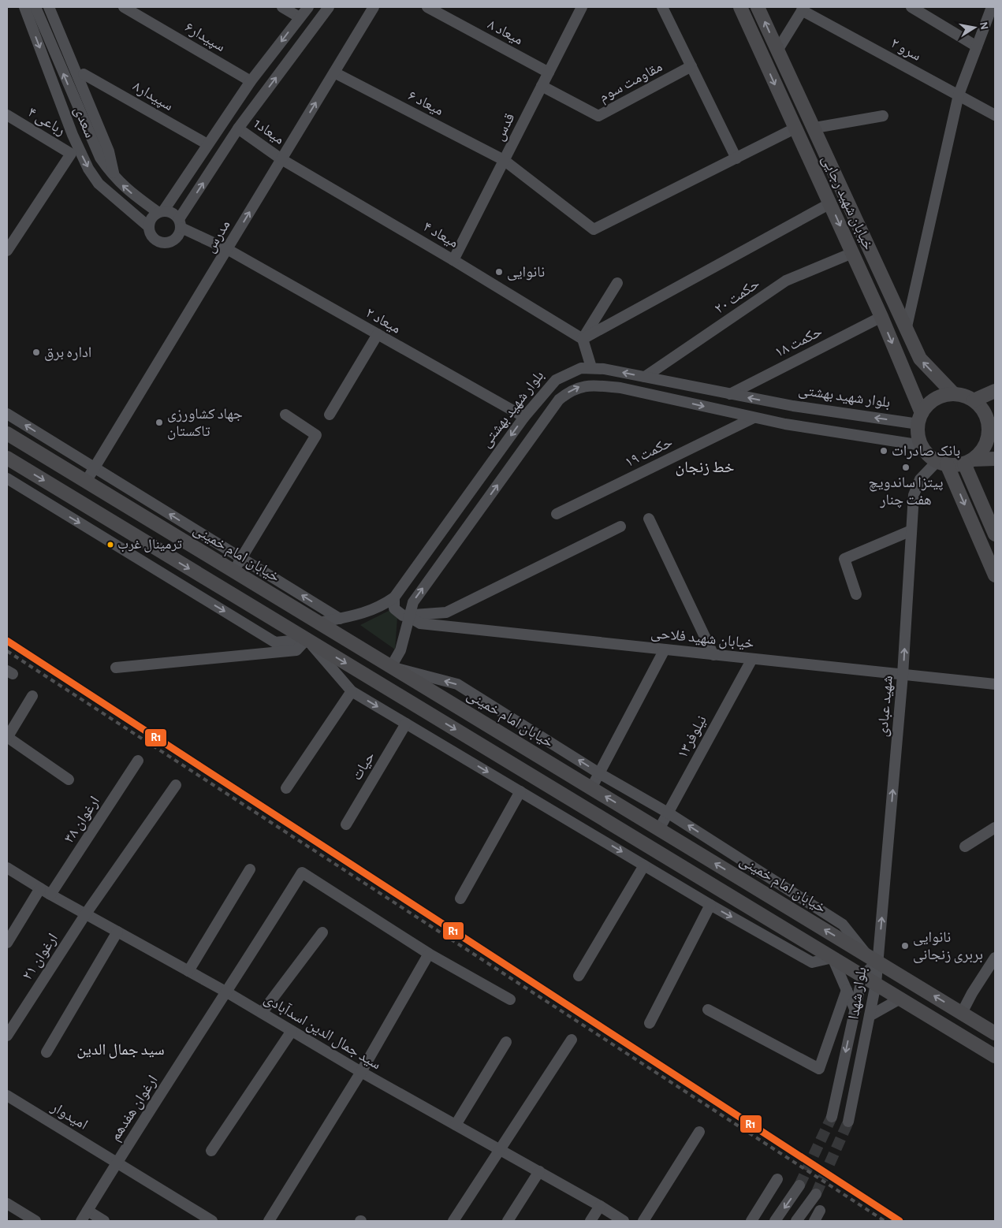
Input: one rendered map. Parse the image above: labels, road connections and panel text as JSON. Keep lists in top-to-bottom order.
{
  "streets": {
    "main road": ["خیابان شهید رجایی", "خیابان امام خمینی"],
    "street": [
      "میعاد ۸",
      "سپیدار۶",
      "سرو ۲",
      "مقاومت سوم",
      "سپیدار۸",
      "میعاد ۶",
      "رباعی ۴",
      "سعدی",
      "قدس",
      "میعاد1",
      "میعاد ۴",
      "مدرس",
      "حکمت ۲۰",
      "میعاد ۲",
      "حکمت ۱۸",
      "بلوار شهید بهشتی",
      "حکمت ۱۹",
      "خیابان شهید فلاحی",
      "شهید عبادی",
      "نیلوفر۱۳",
      "حیات",
      "ارغوان ۳۸",
      "ارغوان ۲۱",
      "بلوار شهدا",
      "سید جمال الدین اسدآبادی",
      "ارغوان هفدهم",
      "امیدوار"
    ]
  },
  "crossings": [
    ["میعاد ۸", "قدس"],
    ["مقاومت سوم", "قدس"],
    ["میعاد ۶", "قدس"],
    ["میعاد ۶", "مدرس"],
    ["قدس", "میعاد ۴"],
    ["میعاد1", "میعاد ۴"],
    ["میعاد1", "مدرس"],
    ["خیابان شهید رجایی", "حکمت ۲۰"],
    ["خیابان شهید رجایی", "حکمت ۱۸"],
    ["خیابان شهید رجایی", "بلوار شهید بهشتی"],
    ["خیابان شهید رجایی", "شهید عبادی"],
    ["میعاد ۴", "مدرس"],
    ["مدرس", "میعاد ۲"],
    ["مدرس", "خیابان امام خمینی"],
    ["حکمت ۲۰", "بلوار شهید بهشتی"],
    ["میعاد ۲", "بلوار شهید بهشتی"],
    ["حکمت ۱۸", "بلوار شهید بهشتی"],
    ["بلوار شهید بهشتی", "حکمت ۱۹"],
    ["بلوار شهید بهشتی", "خیابان امام خمینی"],
    ["بلوار شهید بهشتی", "خیابان شهید فلاحی"],
    ["بلوار شهید بهشتی", "شهید عبادی"],
    ["خیابان امام خمینی", "شهید عبادی"],
    ["خیابان امام خمینی", "نیلوفر۱۳"],
    ["خیابان امام خمینی", "بلوار شهدا"],
    ["خیابان شهید فلاحی", "شهید عبادی"],
    ["خیابان شهید فلاحی", "نیلوفر۱۳"],
    ["شهید عبادی", "بلوار شهدا"],
    ["ارغوان ۳۸", "سید جمال الدین اسدآبادی"],
    ["ارغوان ۲۱", "سید جمال الدین اسدآبادی"],
    ["سید جمال الدین اسدآبادی", "ارغوان هفدهم"],
    ["ارغوان هفدهم", "امیدوار"]
  ],
  "one_way": ["شهید عبادی"],
  "districts": ["خط زنجان", "سید جمال الدین"],
  "places": [
    "نانوایی",
    "اداره برق",
    "جهاد کشاورزی تاکستان",
    "بانک صادرات",
    "پیتزا ساندویچ هفت چنار",
    "ترمینال غرب",
    "نانوایی بربری زنجانی"
  ],
  "lines": ["transit line R1"],
  "north": "right"
}
